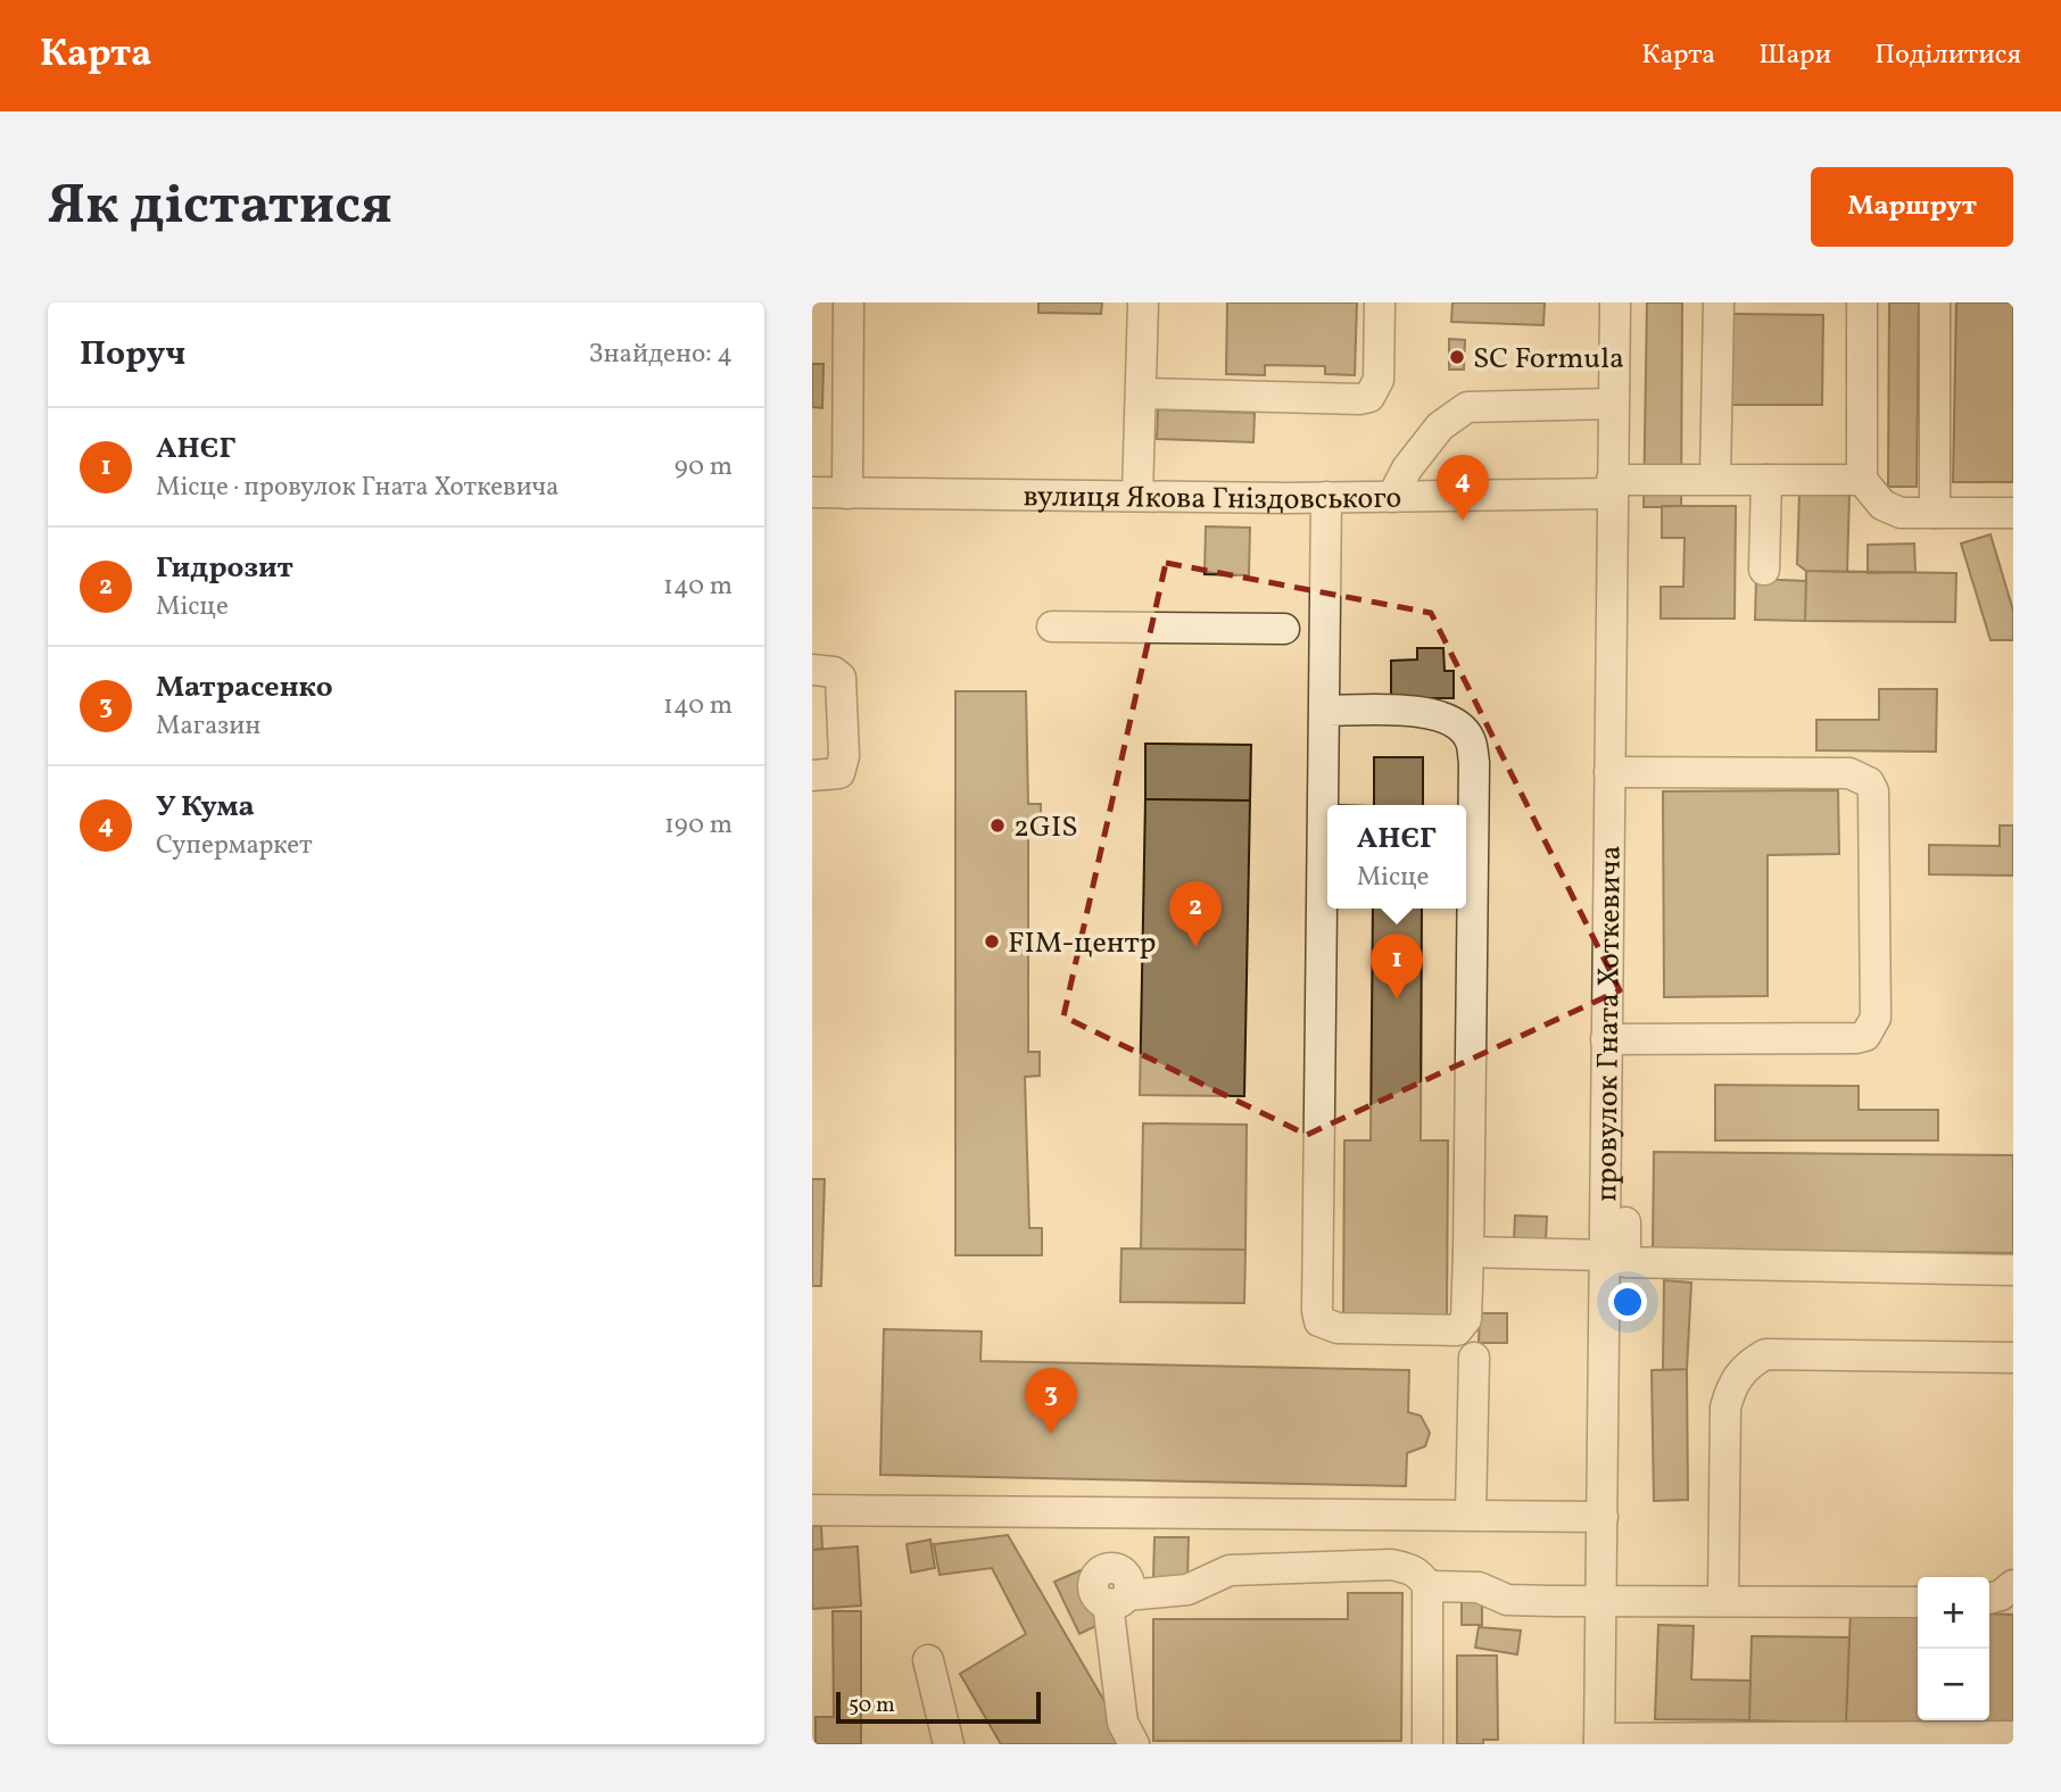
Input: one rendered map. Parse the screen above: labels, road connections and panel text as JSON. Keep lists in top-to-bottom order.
{
  "streets": {
    "street": ["вулиця Якова Гніздовського", "провулок Гната Хоткевича"]
  },
  "crossings": [
    ["вулиця Якова Гніздовського", "провулок Гната Хоткевича"]
  ],
  "places": ["SC Formula", "2GIS", "FIM-центр"],
  "scale_bar": "50 m",
  "page": {
    "header": "Карта",
    "nav": ["Карта", "Шари", "Поділитися"],
    "buttons": "Маршрут",
    "title": "Як дістатися",
    "heading": ["Поруч", "Знайдено: 4"],
    "list": [
      {
        "mark": "1",
        "name": "АНЄГ",
        "note": "Місце · провулок Гната Хоткевича",
        "value": "90 m"
      },
      {
        "mark": "2",
        "name": "Гидрозит",
        "note": "Місце",
        "value": "140 m"
      },
      {
        "mark": "3",
        "name": "Матрасенко",
        "note": "Магазин",
        "value": "140 m"
      },
      {
        "mark": "4",
        "name": "У Кума",
        "note": "Супермаркет",
        "value": "190 m"
      }
    ],
    "pins": [
      "4",
      "2",
      "1",
      "3"
    ],
    "popup": ["АНЄГ", "Місце"],
    "map_buttons": ["+", "−"],
    "scale": "50 m"
  }
}
